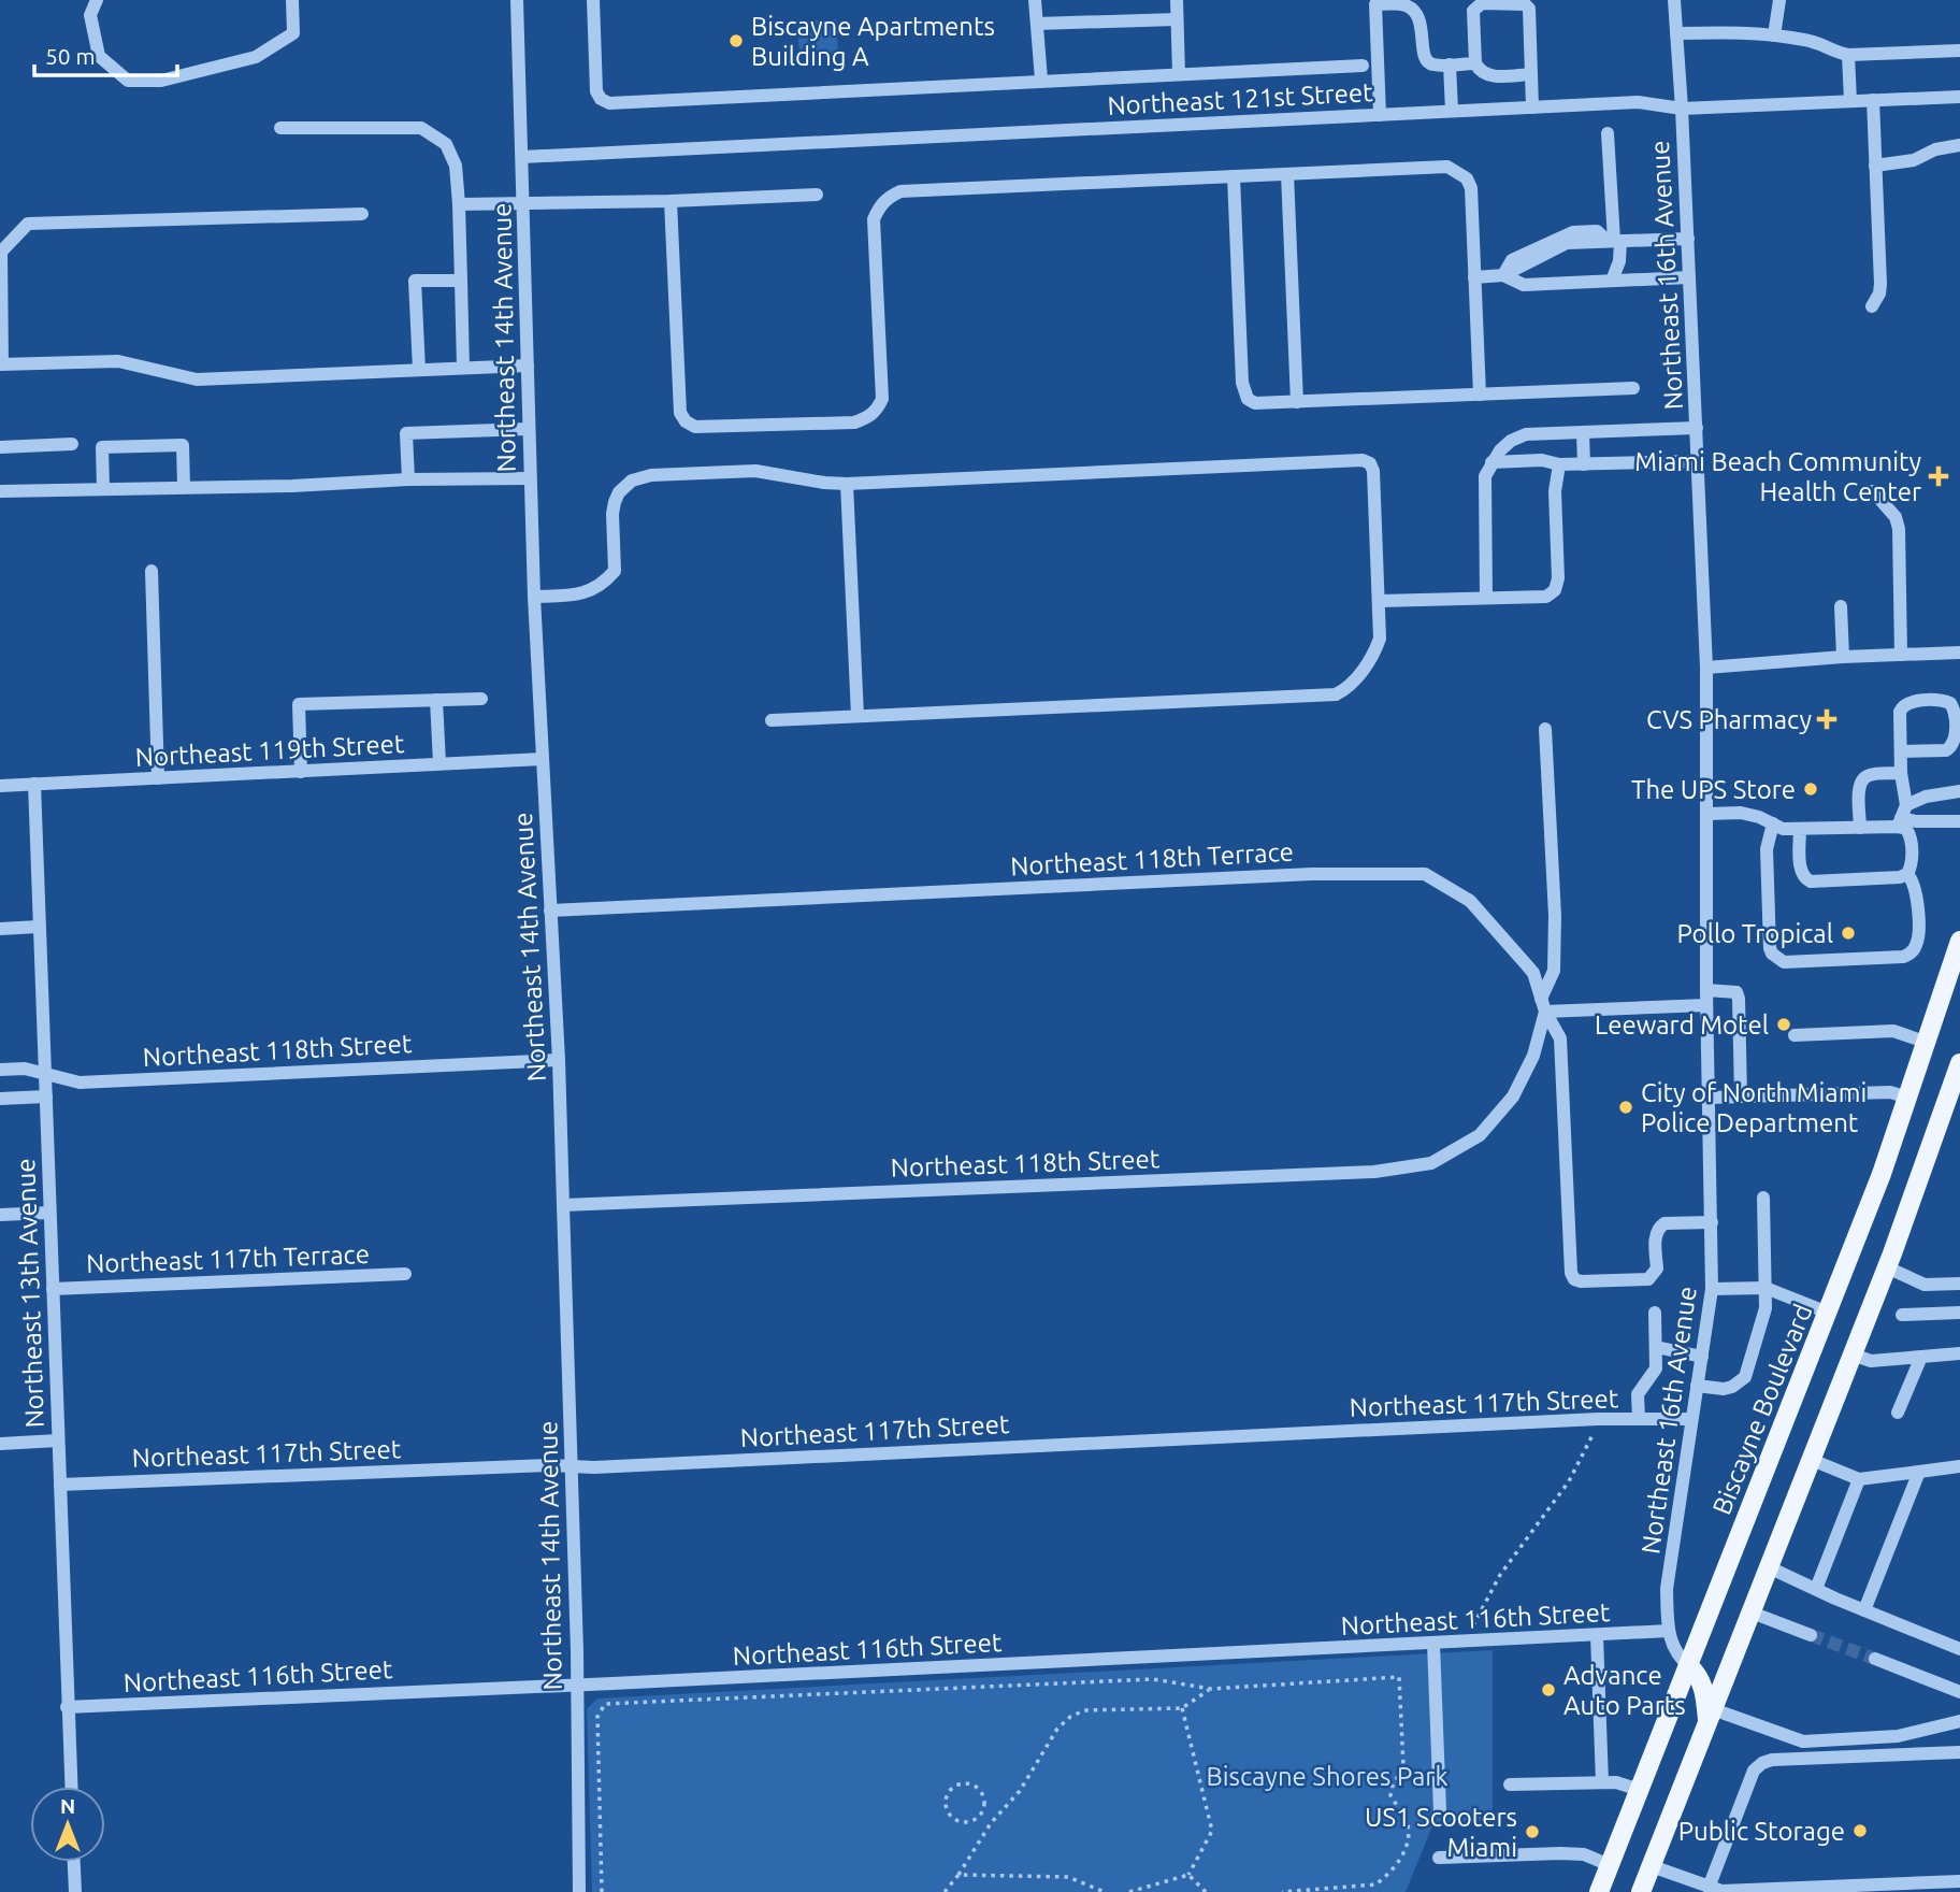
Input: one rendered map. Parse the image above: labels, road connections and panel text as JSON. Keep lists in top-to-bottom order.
{
  "streets": {
    "main road": ["Biscayne Boulevard"],
    "street": [
      "Northeast 121st Street",
      "Northeast 16th Avenue",
      "Northeast 14th Avenue",
      "Northeast 119th Street",
      "Northeast 118th Terrace",
      "Northeast 118th Street",
      "Northeast 117th Terrace",
      "Northeast 13th Avenue",
      "Northeast 117th Street",
      "Northeast 116th Street"
    ]
  },
  "crossings": [
    ["Northeast 121st Street", "Northeast 16th Avenue"],
    ["Northeast 121st Street", "Northeast 14th Avenue"],
    ["Northeast 16th Avenue", "Northeast 118th Terrace"],
    ["Northeast 16th Avenue", "Northeast 117th Street"],
    ["Northeast 16th Avenue", "Biscayne Boulevard"],
    ["Northeast 16th Avenue", "Northeast 116th Street"],
    ["Northeast 14th Avenue", "Northeast 119th Street"],
    ["Northeast 14th Avenue", "Northeast 118th Terrace"],
    ["Northeast 14th Avenue", "Northeast 118th Street"],
    ["Northeast 14th Avenue", "Northeast 117th Street"],
    ["Northeast 14th Avenue", "Northeast 116th Street"],
    ["Northeast 119th Street", "Northeast 13th Avenue"],
    ["Northeast 118th Terrace", "Northeast 118th Street"],
    ["Northeast 118th Street", "Northeast 13th Avenue"],
    ["Northeast 117th Terrace", "Northeast 13th Avenue"],
    ["Northeast 13th Avenue", "Northeast 117th Street"],
    ["Northeast 13th Avenue", "Northeast 116th Street"]
  ],
  "parks": ["Biscayne Shores Park"],
  "places": {
    "other": [
      "Biscayne Apartments Building A",
      "The UPS Store",
      "Pollo Tropical",
      "Leeward Motel",
      "City of North Miami Police Department",
      "Advance Auto Parts",
      "Public Storage",
      "US1 Scooters Miami"
    ],
    "health": ["Miami Beach Community Health Center", "CVS Pharmacy"]
  },
  "scale_bar": "50 m",
  "north": "top"
}
